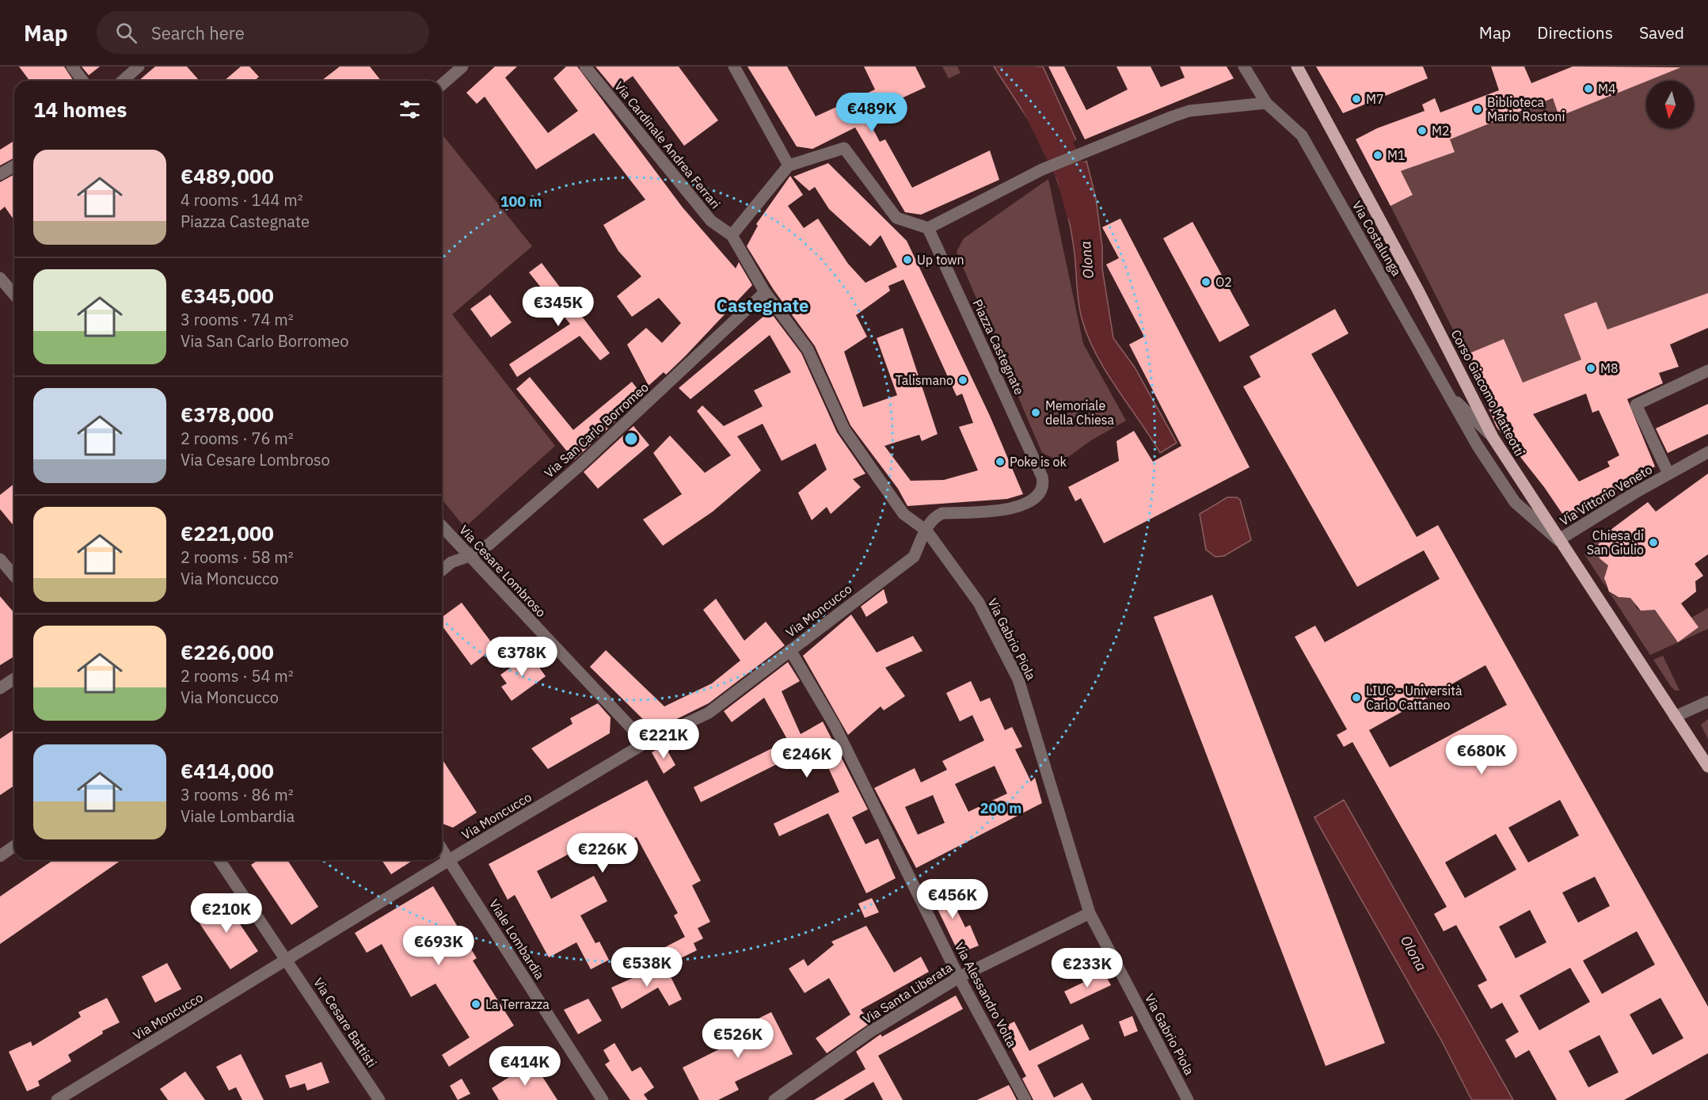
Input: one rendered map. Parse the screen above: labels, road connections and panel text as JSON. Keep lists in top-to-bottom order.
{
  "streets": {
    "main road": ["Corso Giacomo Matteotti"],
    "street": [
      "Via Cardinale Andrea Ferrari",
      "Via Costalunga",
      "Piazza Castegnate",
      "Via San Carlo Borromeo",
      "Via Vittorio Veneto",
      "Via Cesare Lombroso",
      "Via Moncucco",
      "Via Gabrio Piola",
      "Viale Lombardia",
      "Via Santa Liberata",
      "Via Alessandro Volta",
      "Via Cesare Battisti"
    ]
  },
  "crossings": [
    ["Via Cardinale Andrea Ferrari", "Via Gabrio Piola"],
    ["Via Costalunga", "Corso Giacomo Matteotti"],
    ["Via Costalunga", "Via Vittorio Veneto"],
    ["Piazza Castegnate", "Via Moncucco"],
    ["Piazza Castegnate", "Via Gabrio Piola"],
    ["Corso Giacomo Matteotti", "Via Vittorio Veneto"],
    ["Via San Carlo Borromeo", "Via Cesare Lombroso"],
    ["Via San Carlo Borromeo", "Via Gabrio Piola"],
    ["Via Cesare Lombroso", "Via Moncucco"],
    ["Via Moncucco", "Via Gabrio Piola"],
    ["Via Moncucco", "Viale Lombardia"],
    ["Via Moncucco", "Via Alessandro Volta"],
    ["Via Moncucco", "Via Cesare Battisti"],
    ["Via Gabrio Piola", "Via Santa Liberata"],
    ["Via Santa Liberata", "Via Alessandro Volta"]
  ],
  "districts": ["Castegnate"],
  "water": ["Olona"],
  "places": [
    "M4",
    "M7",
    "Biblioteca Mario Rostoni",
    "M2",
    "M1",
    "Up town",
    "O2",
    "M8",
    "Talismano",
    "Memoriale della Chiesa",
    "Poke is ok",
    "Chiesa di San Giulio",
    "LIUC - Università Carlo Cattaneo",
    "La Terrazza"
  ],
  "north": "bottom",
  "page": {
    "header": "Map",
    "search": "Search here",
    "nav": ["Map", "Directions", "Saved"],
    "heading": "14 homes",
    "price": [
      "€489K",
      "€345K",
      "€378K",
      "€221K",
      "€680K",
      "€246K",
      "€226K",
      "€456K",
      "€210K",
      "€693K",
      "€538K",
      "€233K",
      "€526K",
      "€414K"
    ],
    "list": [
      {
        "name": "€489,000",
        "note": "4 rooms · 144 m² · Piazza Castegnate"
      },
      {
        "name": "€345,000",
        "note": "3 rooms · 74 m² · Via San Carlo Borromeo"
      },
      {
        "name": "€378,000",
        "note": "2 rooms · 76 m² · Via Cesare Lombroso"
      },
      {
        "name": "€221,000",
        "note": "2 rooms · 58 m² · Via Moncucco"
      },
      {
        "name": "€226,000",
        "note": "2 rooms · 54 m² · Via Moncucco"
      },
      {
        "name": "€414,000",
        "note": "3 rooms · 86 m² · Viale Lombardia"
      }
    ]
  },
  "rings": ["100 m", "200 m"]
}
